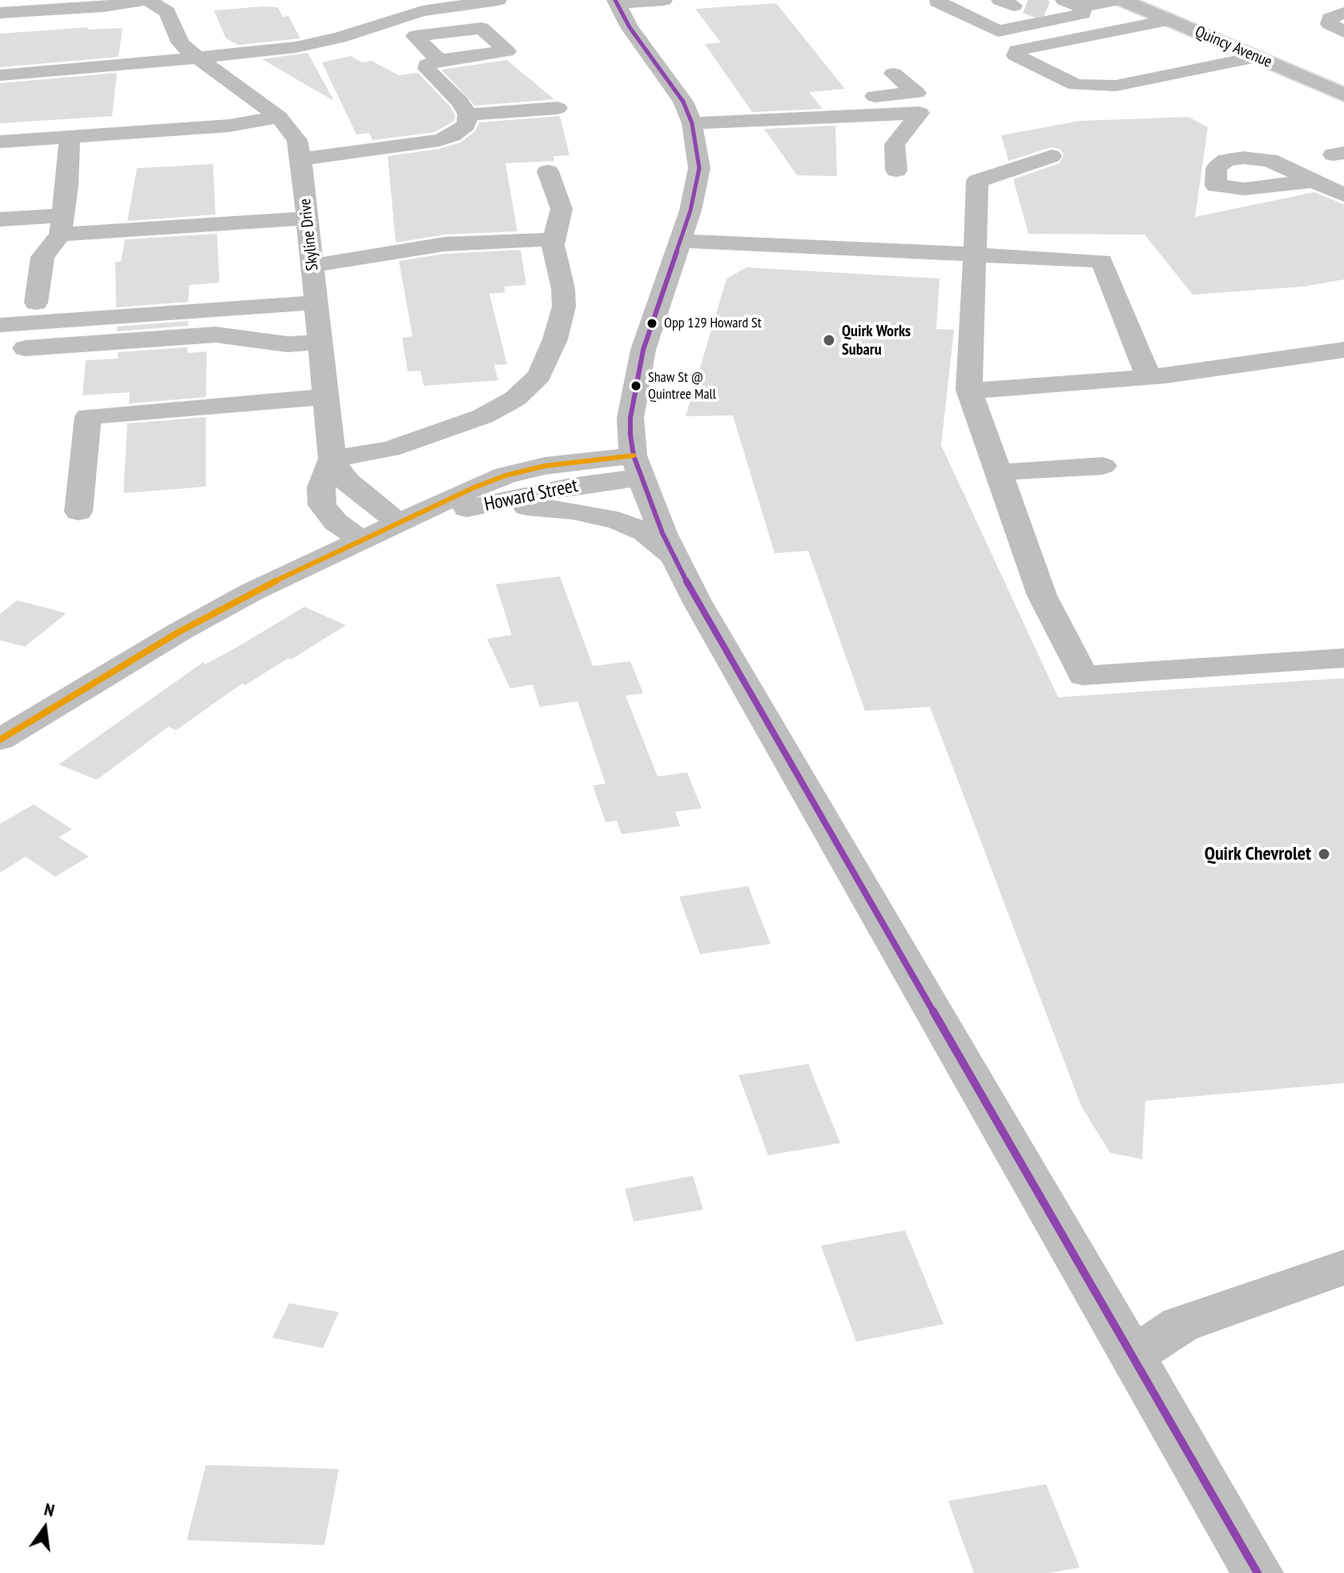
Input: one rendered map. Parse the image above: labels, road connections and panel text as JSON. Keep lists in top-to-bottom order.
{
  "streets": {
    "street": ["Quincy Avenue", "Skyline Drive", "Howard Street"]
  },
  "crossings": [
    ["Skyline Drive", "Howard Street"]
  ],
  "places": [
    "Opp 129 Howard St",
    "Quirk Works Subaru",
    "Shaw St @ Quintree Mall",
    "Quirk Chevrolet"
  ],
  "north": "top"
}
